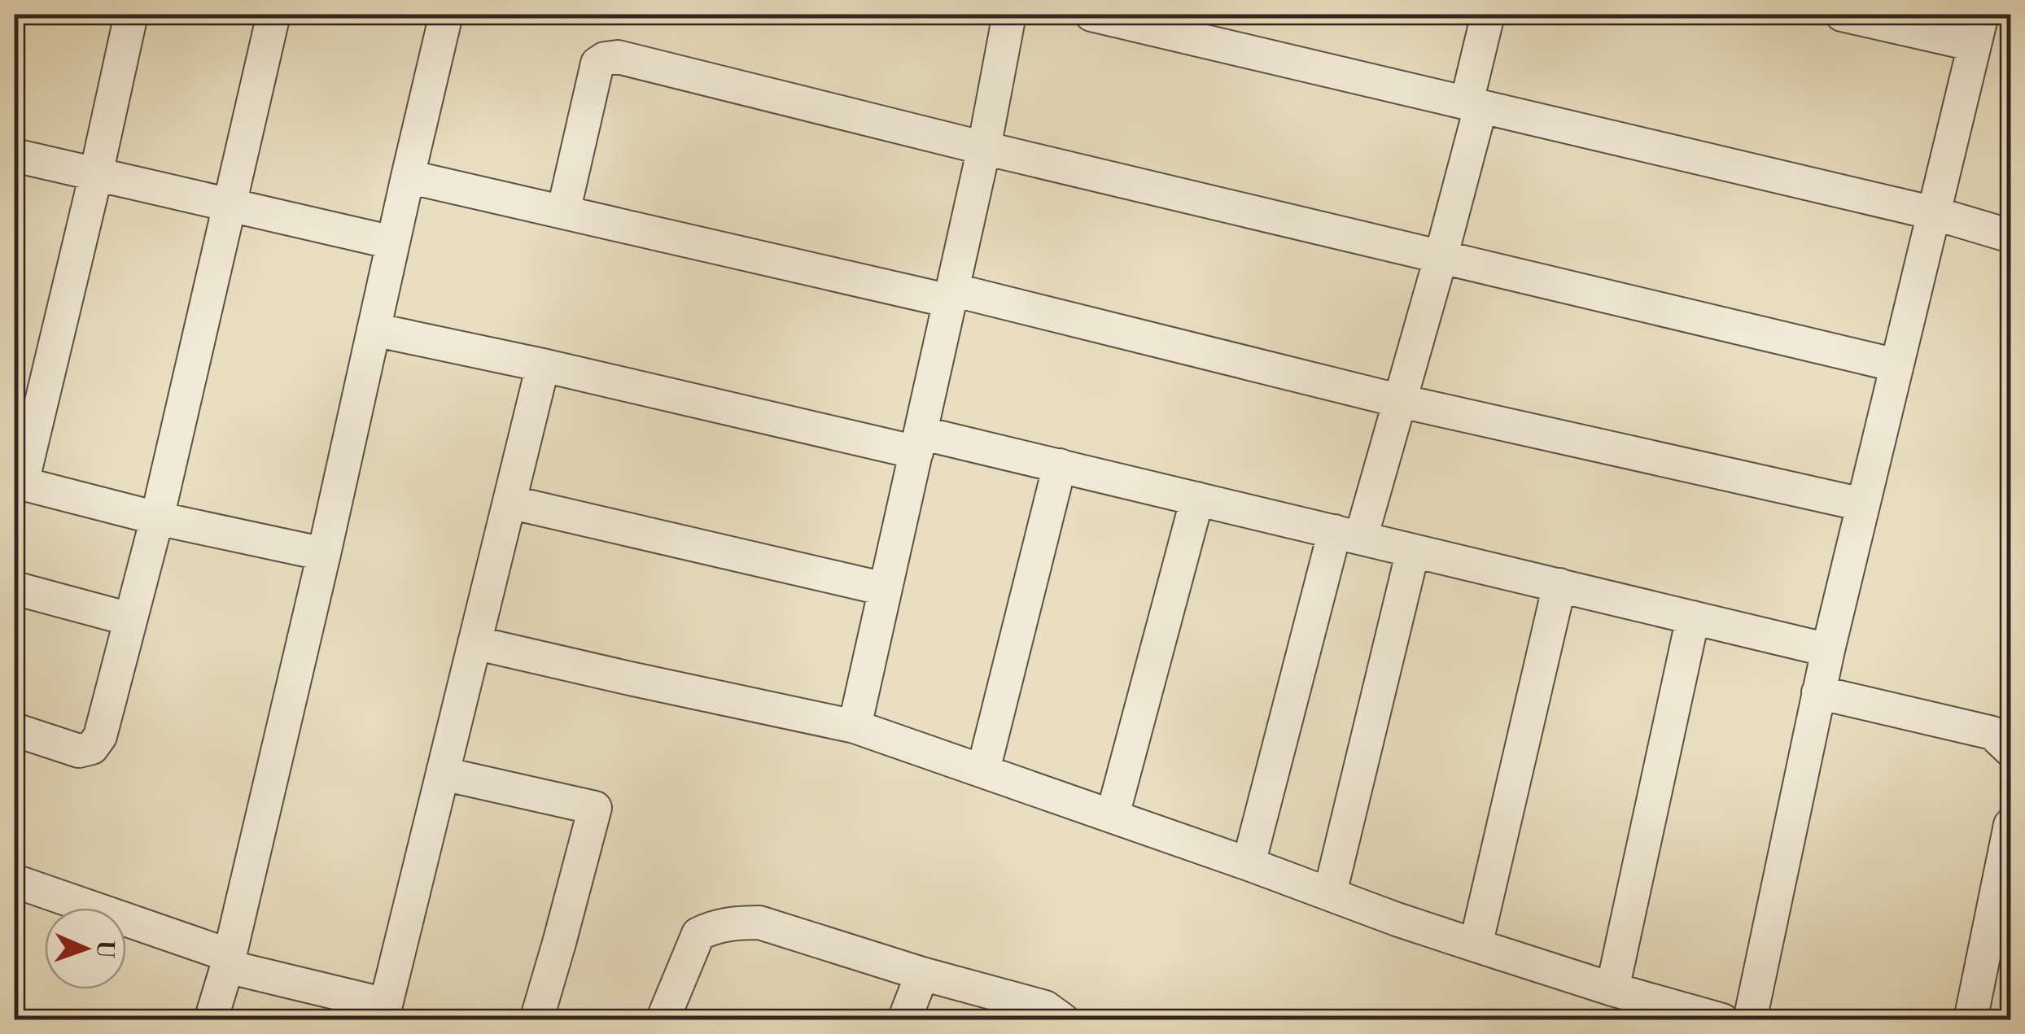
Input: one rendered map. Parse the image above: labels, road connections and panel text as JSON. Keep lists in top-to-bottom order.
{
  "north": "right"
}
